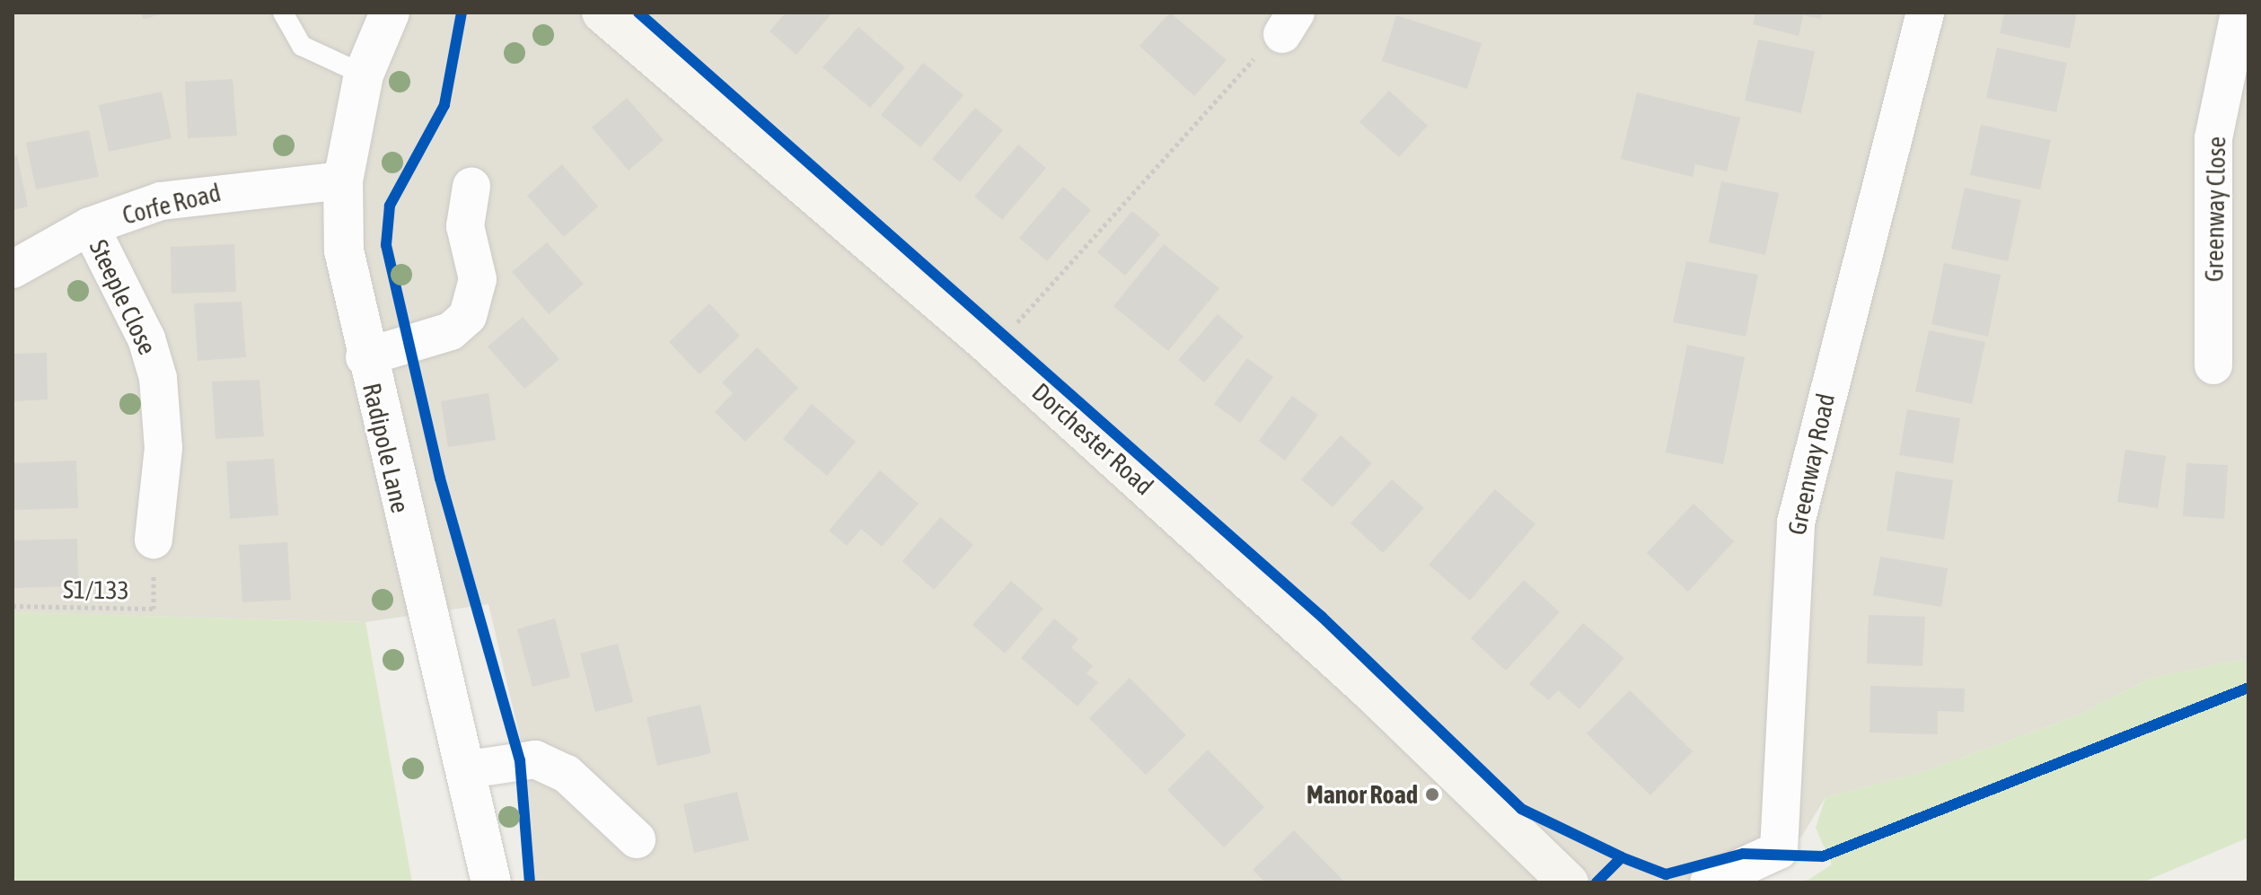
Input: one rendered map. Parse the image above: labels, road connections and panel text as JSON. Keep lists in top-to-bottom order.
{
  "streets": {
    "main road": ["Dorchester Road"],
    "street": [
      "Corfe Road",
      "Greenway Close",
      "Steeple Close",
      "Radipole Lane",
      "Greenway Road"
    ],
    "path": ["S1/133"]
  },
  "crossings": [
    ["Corfe Road", "Steeple Close"],
    ["Corfe Road", "Radipole Lane"],
    ["Steeple Close", "S1/133"]
  ],
  "places": ["Manor Road"]
}
